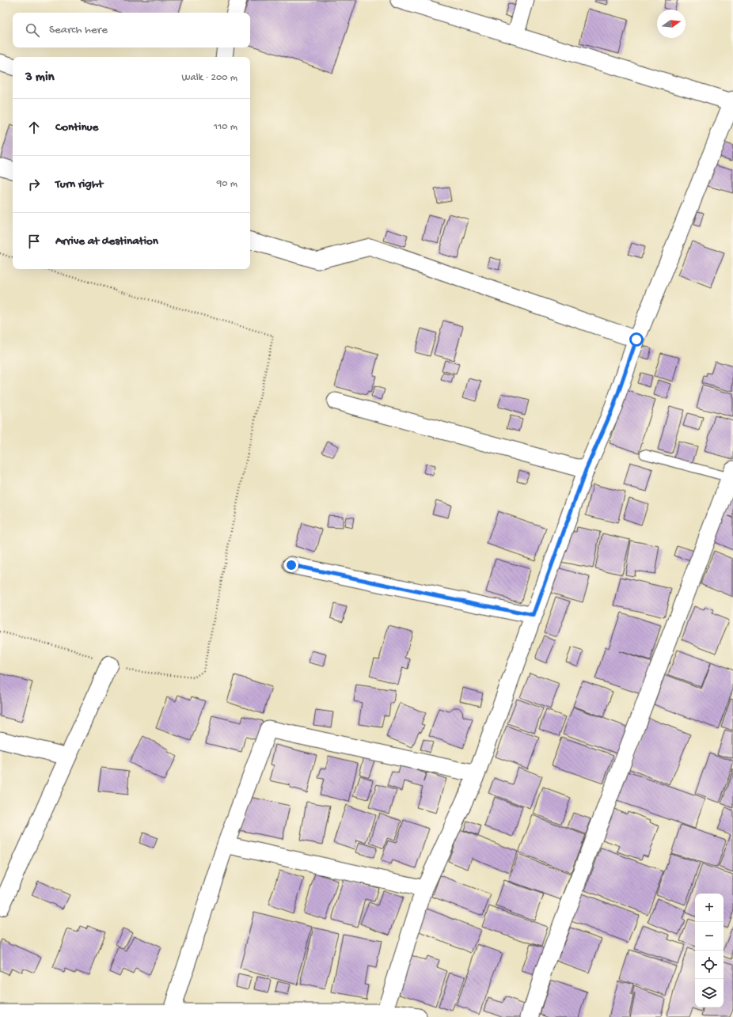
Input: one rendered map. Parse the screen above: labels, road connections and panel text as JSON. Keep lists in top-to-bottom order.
{
  "north": "right",
  "page": {
    "search": "Search here",
    "heading": ["3 min", "Walk · 200 m"],
    "list": [
      ["Continue", "110 m"],
      ["Turn right", "90 m"],
      "Arrive at destination"
    ],
    "map_buttons": ["+", "−"]
  }
}
